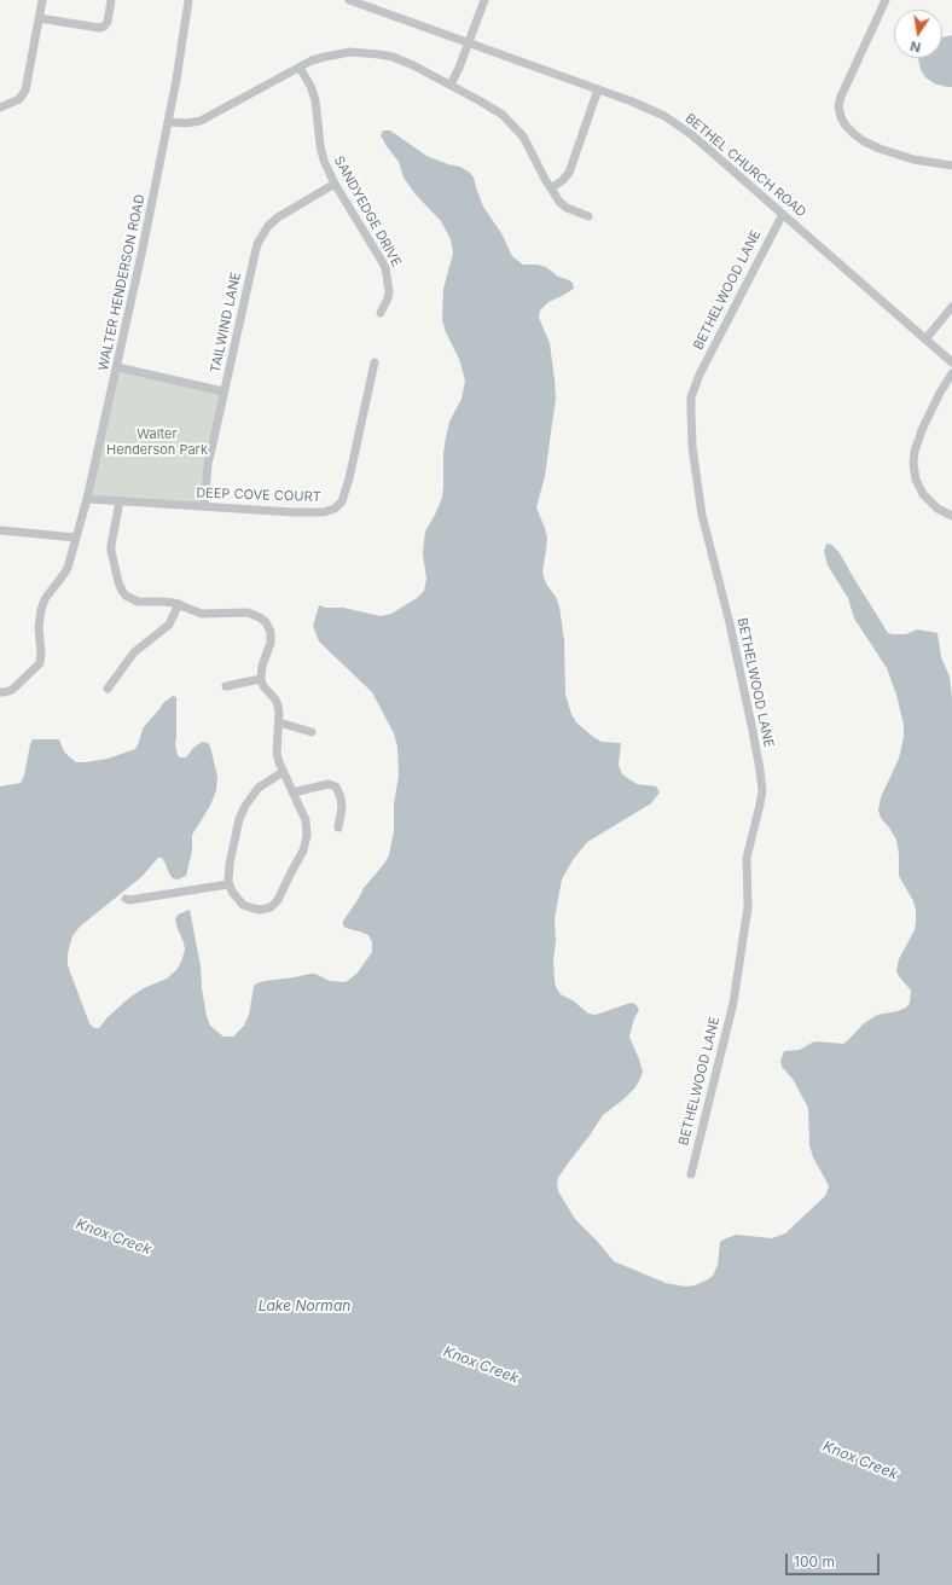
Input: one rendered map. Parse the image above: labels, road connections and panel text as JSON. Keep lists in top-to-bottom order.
{
  "streets": {
    "street": [
      "BETHEL CHURCH ROAD",
      "SANDYEDGE DRIVE",
      "WALTER HENDERSON ROAD",
      "BETHELWOOD LANE",
      "TAILWIND LANE",
      "DEEP COVE COURT"
    ]
  },
  "crossings": [
    ["BETHEL CHURCH ROAD", "BETHELWOOD LANE"],
    ["SANDYEDGE DRIVE", "TAILWIND LANE"],
    ["WALTER HENDERSON ROAD", "DEEP COVE COURT"],
    ["TAILWIND LANE", "DEEP COVE COURT"]
  ],
  "water": ["Knox Creek", "Lake Norman"],
  "parks": ["Walter Henderson Park"],
  "scale_bar": "100 m",
  "north": "bottom"
}
